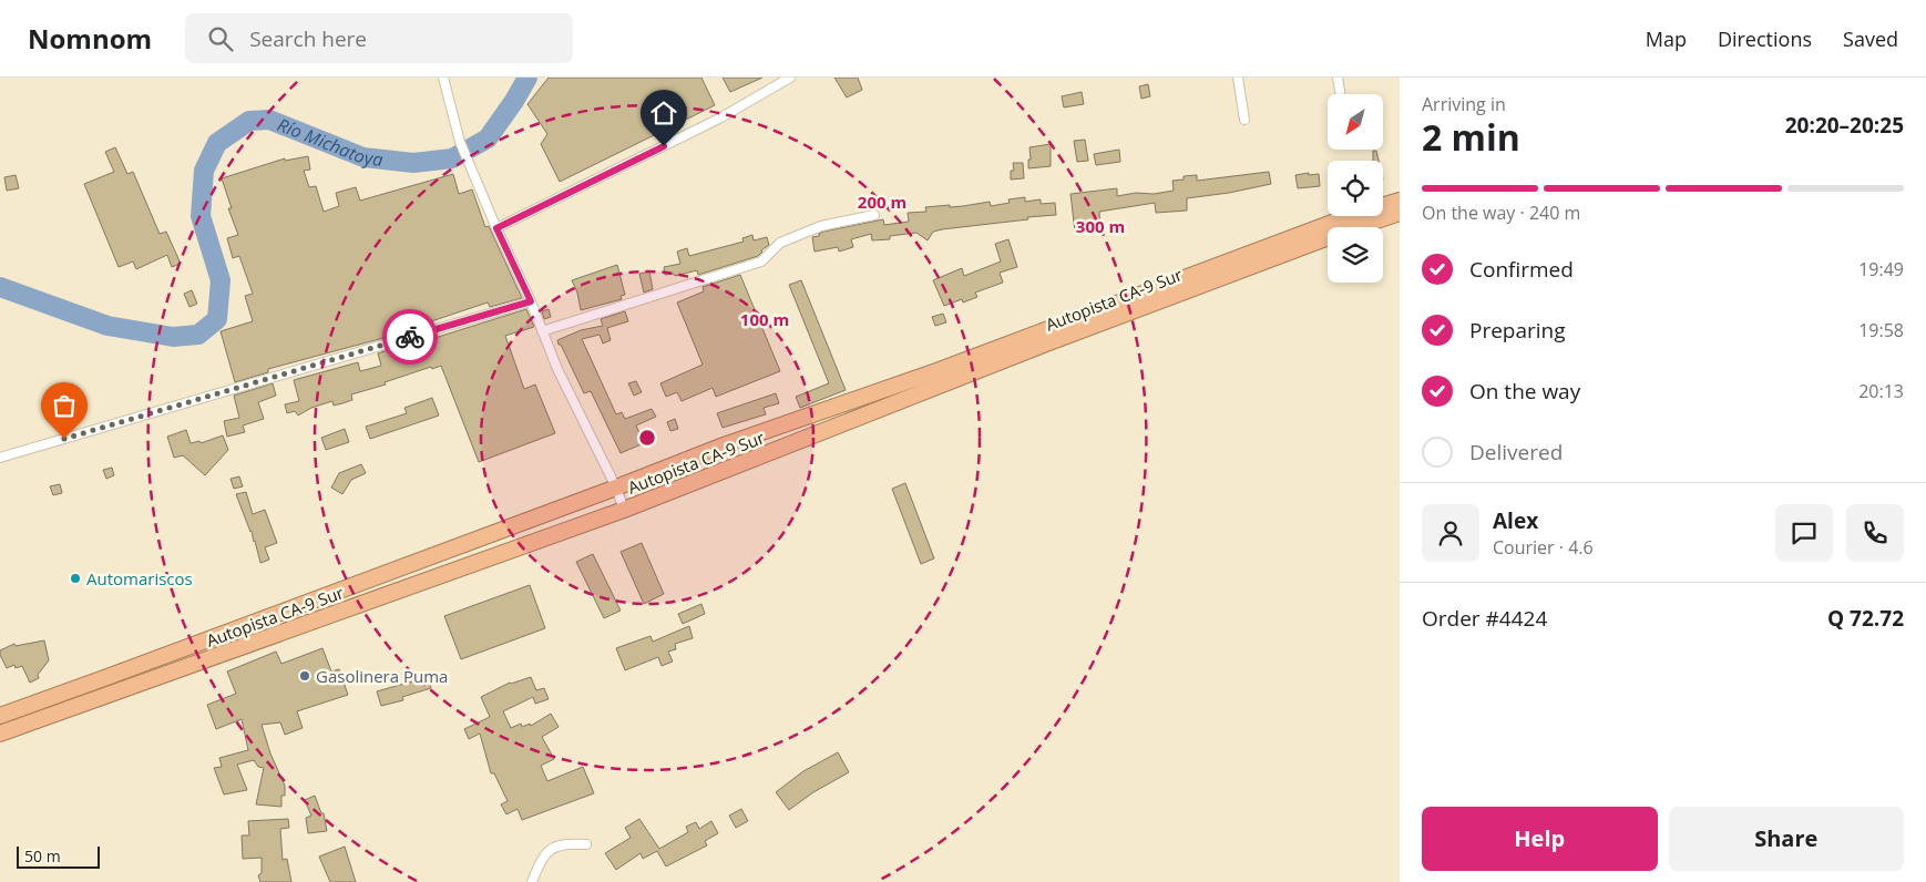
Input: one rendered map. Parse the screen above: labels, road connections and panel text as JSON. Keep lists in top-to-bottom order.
{
  "streets": {
    "highway": ["Autopista CA-9 Sur"]
  },
  "water": ["Río Michatoya"],
  "places": ["Automariscos", "Gasolinera Puma"],
  "scale_bar": "50 m",
  "north": "bottom left",
  "page": {
    "header": "Nomnom",
    "search": "Search here",
    "nav": ["Map", "Directions", "Saved"],
    "heading": ["2 min", "Arriving in", "20:20–20:25"],
    "panel": [
      "Alex",
      "Courier · 4.6",
      "Order #4424",
      "Q 72.72"
    ],
    "bar": "On the way · 240 m",
    "list": [
      ["Confirmed", "19:49"],
      ["Preparing", "19:58"],
      ["On the way", "20:13"],
      "Delivered"
    ],
    "buttons": ["Help", "Share"],
    "scale": "50 m"
  },
  "rings": ["200 m", "300 m", "100 m"]
}
